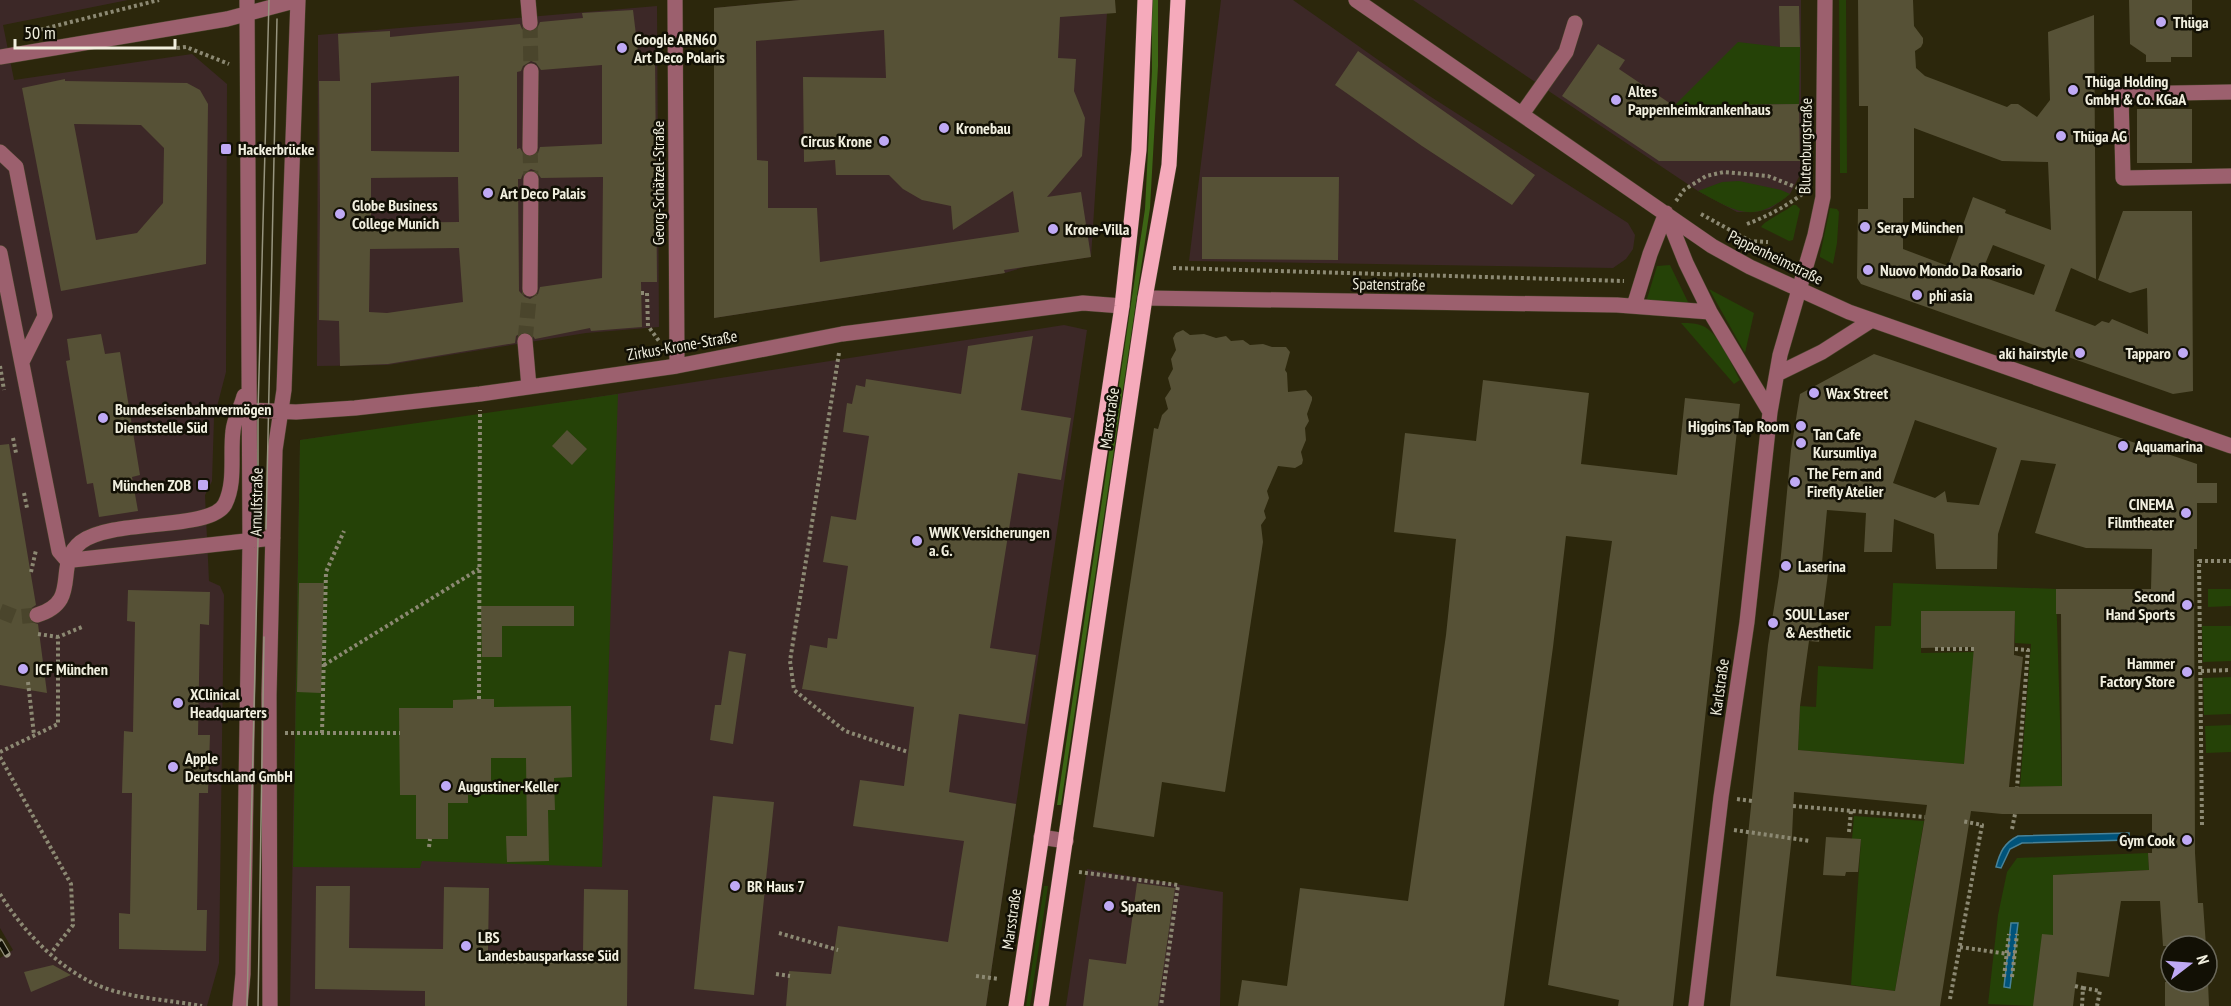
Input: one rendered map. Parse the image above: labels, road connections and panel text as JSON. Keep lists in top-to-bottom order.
{
  "streets": {
    "main road": ["Marsstraße"],
    "street": [
      "Blutenburgstraße",
      "Georg-Schätzel-Straße",
      "Pappenheimstraße",
      "Spatenstraße",
      "Zirkus-Krone-Straße",
      "Arnulfstraße",
      "Karlstraße"
    ]
  },
  "crossings": [
    ["Blutenburgstraße", "Pappenheimstraße"],
    ["Blutenburgstraße", "Karlstraße"],
    ["Georg-Schätzel-Straße", "Zirkus-Krone-Straße"],
    ["Pappenheimstraße", "Karlstraße"],
    ["Spatenstraße", "Marsstraße"],
    ["Zirkus-Krone-Straße", "Marsstraße"],
    ["Zirkus-Krone-Straße", "Arnulfstraße"]
  ],
  "places": {
    "other": [
      "Thüga",
      "Google ARN60 Art Deco Polaris",
      "Thüga Holding GmbH & Co. KGaA",
      "Altes Pappenheimkrankenhaus",
      "Kronebau",
      "Thüga AG",
      "Circus Krone",
      "Art Deco Palais",
      "Globe Business College Munich",
      "Seray München",
      "Krone-Villa",
      "Nuovo Mondo Da Rosario",
      "phi asia",
      "aki hairstyle",
      "Tapparo",
      "Wax Street",
      "Bundeseisenbahnvermögen Dienststelle Süd",
      "Higgins Tap Room",
      "Tan Cafe Kursumliya",
      "Aquamarina",
      "The Fern and Firefly Atelier",
      "CINEMA Filmtheater",
      "WWK Versicherungen a. G.",
      "Laserina",
      "Second Hand Sports",
      "SOUL Laser & Aesthetic",
      "ICF München",
      "Hammer Factory Store",
      "XClinical Headquarters",
      "Apple Deutschland GmbH",
      "Augustiner-Keller",
      "Gym Cook",
      "BR Haus 7",
      "Spaten",
      "LBS Landesbausparkasse Süd"
    ],
    "transit": ["Hackerbrücke", "München ZOB"]
  },
  "scale_bar": "50 m",
  "north": "right"
}
